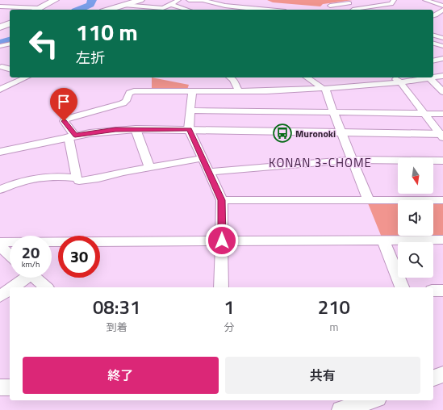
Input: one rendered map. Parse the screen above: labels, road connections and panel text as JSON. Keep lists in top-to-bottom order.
{
  "districts": ["KONAN 3-CHOME"],
  "places": {
    "bus stop": ["Muronoki"]
  },
  "north": "bottom",
  "page": {
    "turn": ["110 m", "左折"],
    "speed": "20 km/h",
    "limit": "30",
    "eta": [
      "08:31",
      "到着",
      "1",
      "分",
      "210",
      "m"
    ],
    "buttons": ["終了", "共有"]
  }
}
